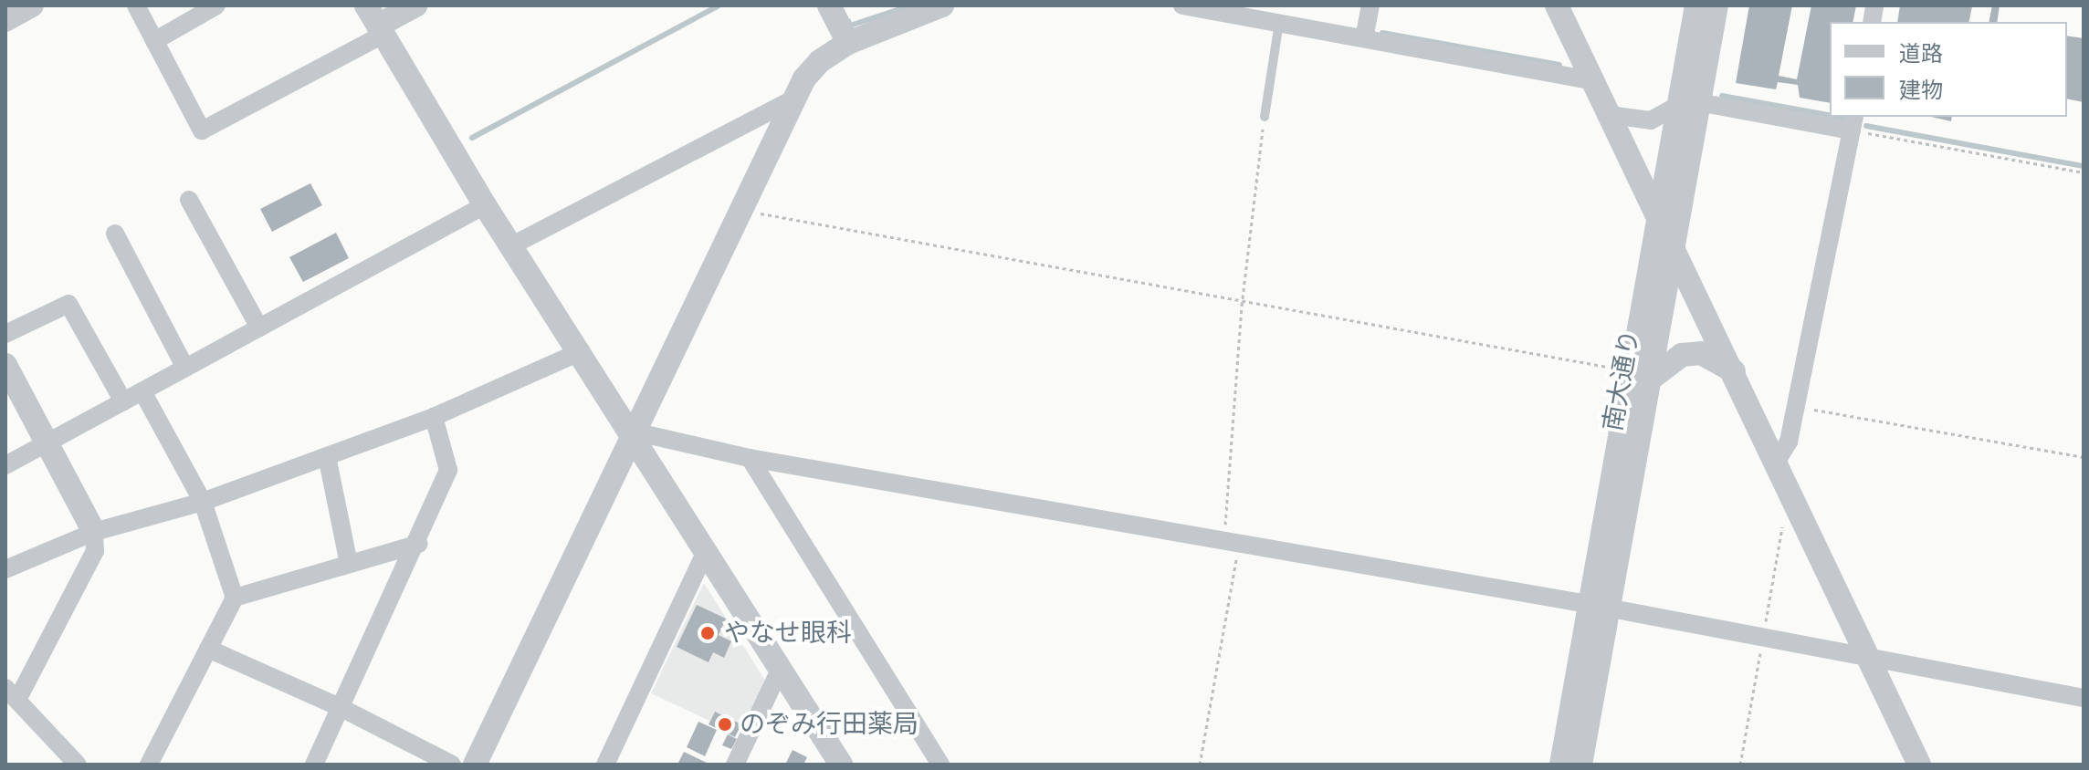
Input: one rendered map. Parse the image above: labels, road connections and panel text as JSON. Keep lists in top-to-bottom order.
{
  "streets": {
    "street": ["南大通り"]
  },
  "places": ["やなせ眼科", "のぞみ行田薬局"],
  "legend": ["道路", "建物"]
}
